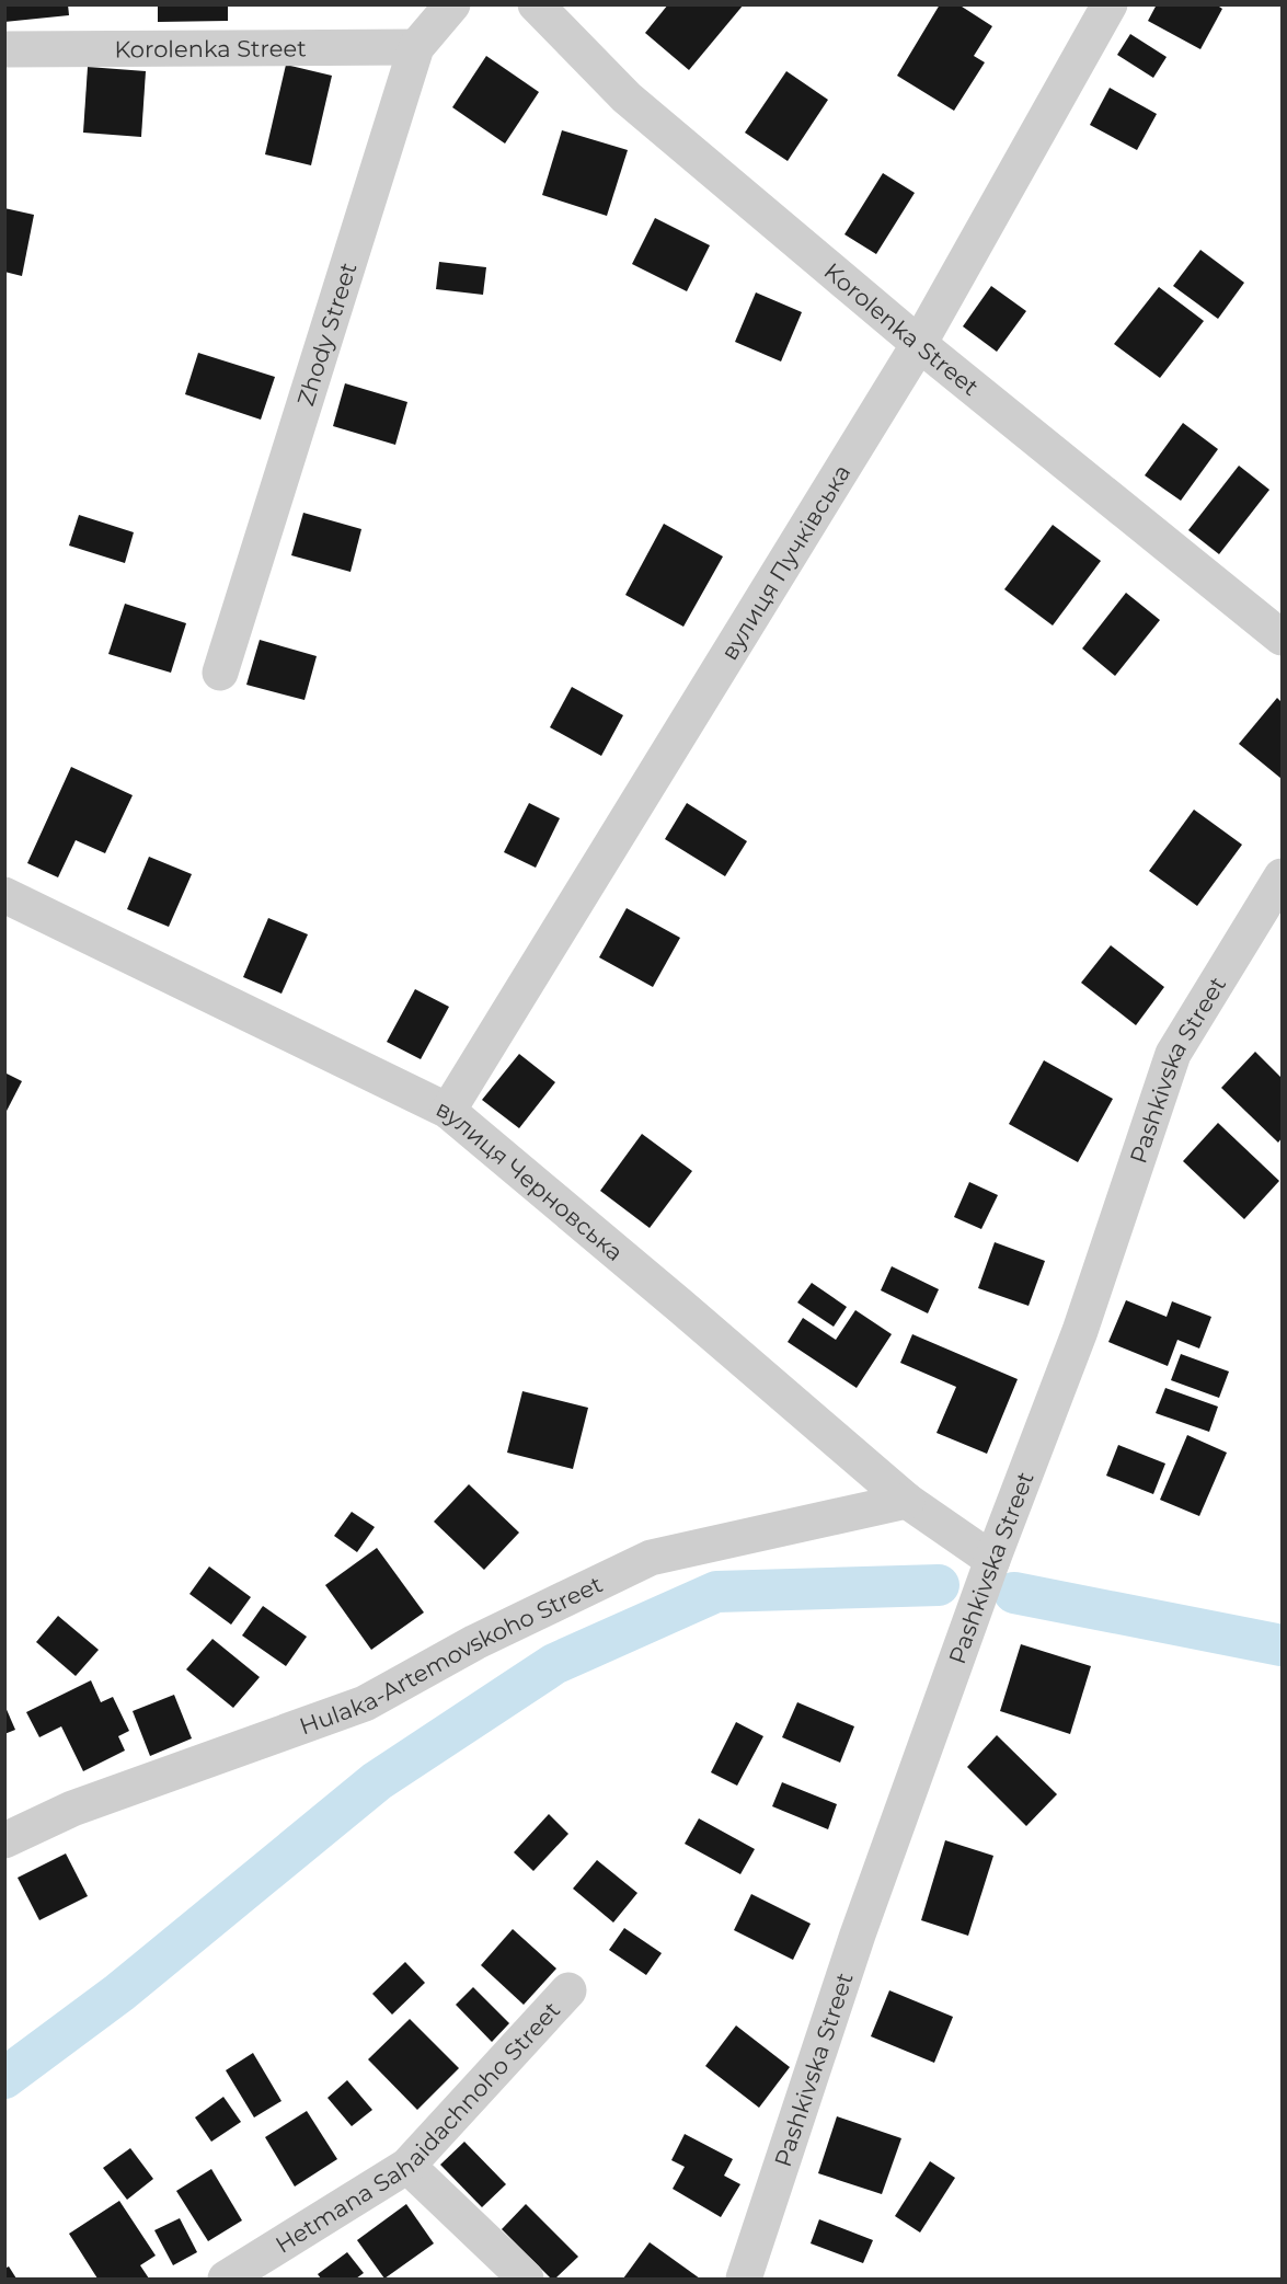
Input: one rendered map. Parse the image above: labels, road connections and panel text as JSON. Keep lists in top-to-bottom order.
{
  "streets": {
    "street": [
      "Korolenka Street",
      "Zhody Street",
      "вулиця Пучківська",
      "Pashkivska Street",
      "вулиця Черновська",
      "Hulaka-Artemovskoho Street",
      "Hetmana Sahaidachnoho Street"
    ]
  },
  "crossings": [
    ["Korolenka Street", "Zhody Street"],
    ["Korolenka Street", "вулиця Пучківська"],
    ["вулиця Пучківська", "вулиця Черновська"],
    ["Pashkivska Street", "вулиця Черновська"],
    ["вулиця Черновська", "Hulaka-Artemovskoho Street"]
  ]
}
